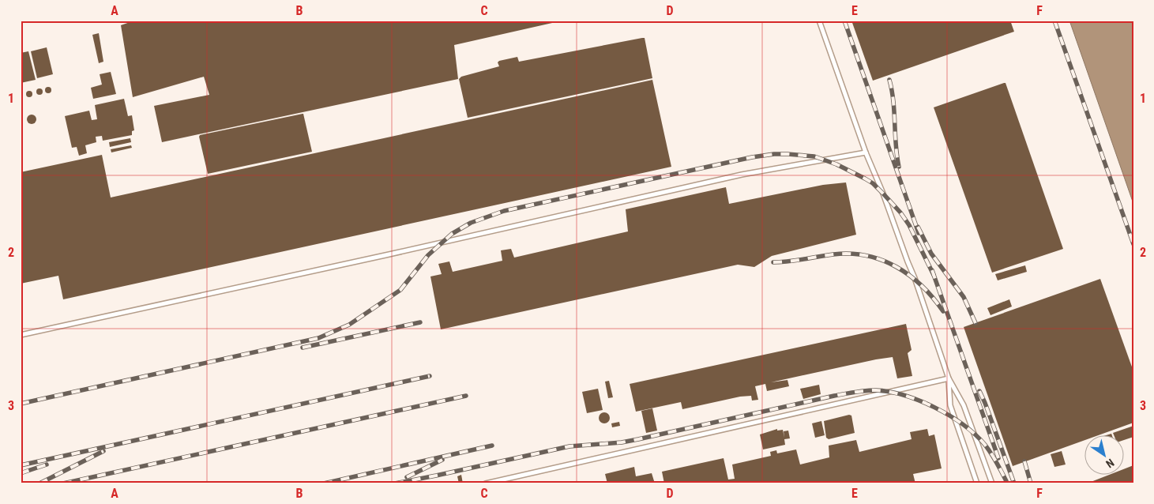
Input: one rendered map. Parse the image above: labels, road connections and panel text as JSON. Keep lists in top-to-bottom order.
{
  "north": "bottom right",
  "grid": {
    "columns": [
      "A",
      "B",
      "C",
      "D",
      "E",
      "F"
    ],
    "rows": ["1", "2", "3"]
  }
}
